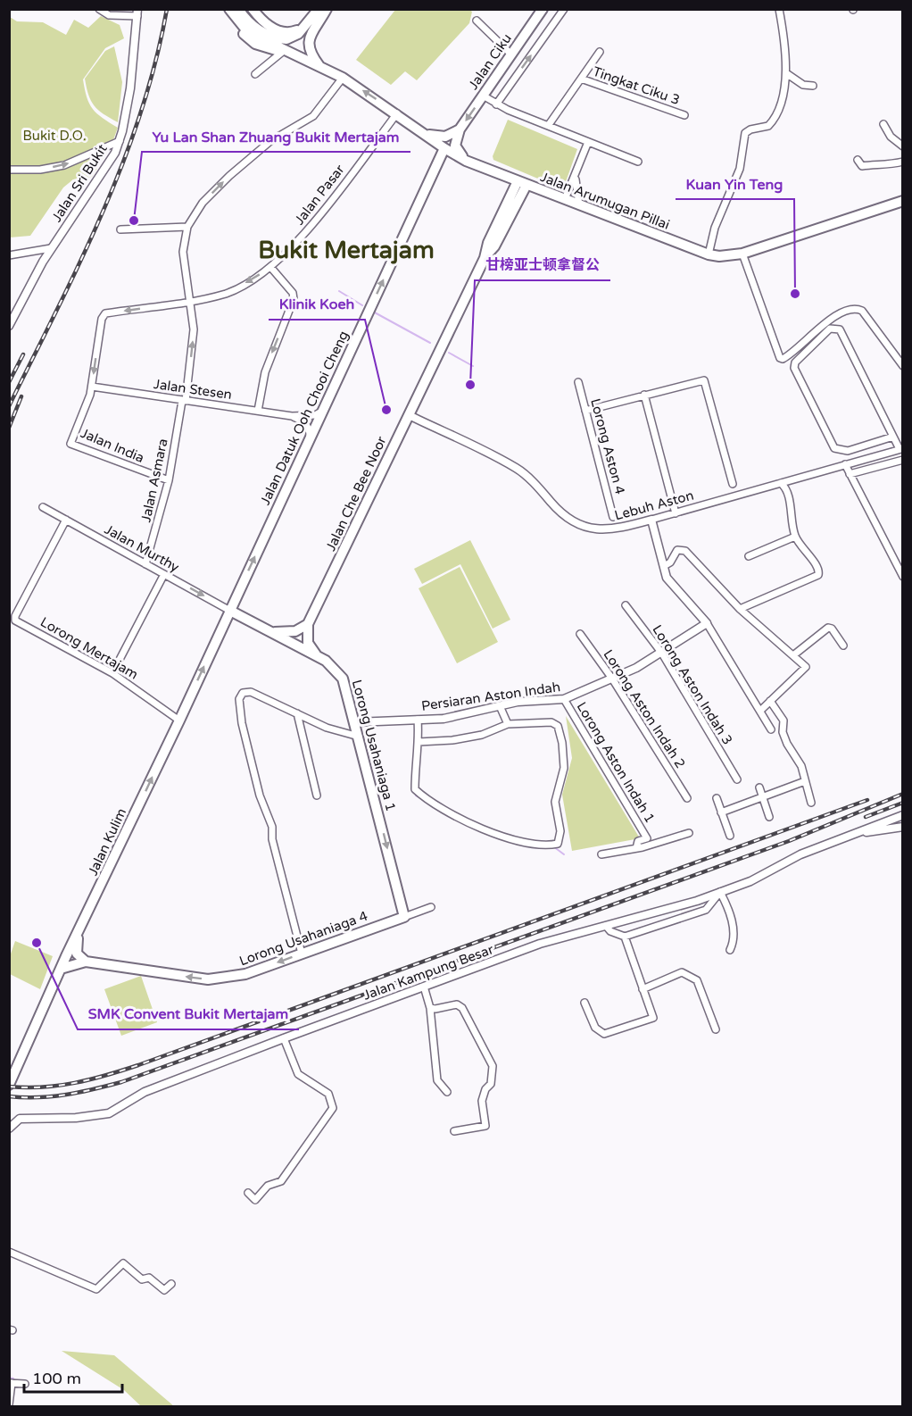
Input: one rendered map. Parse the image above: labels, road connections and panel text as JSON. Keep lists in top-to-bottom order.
{
  "streets": {
    "main road": [
      "Jalan Ciku",
      "Jalan Arumugan Pillai",
      "Jalan Datuk Ooh Chooi Cheng",
      "Jalan Che Bee Noor",
      "Lorong Usahaniaga 1",
      "Jalan Kulim",
      "Lorong Usahaniaga 4"
    ],
    "street": [
      "Tingkat Ciku 3",
      "Jalan Sri Bukit",
      "Jalan Pasar",
      "Jalan Stesen",
      "Jalan India",
      "Lorong Aston 4",
      "Jalan Asmara",
      "Lebuh Aston",
      "Jalan Murthy",
      "Lorong Mertajam",
      "Lorong Aston Indah 3",
      "Persiaran Aston Indah",
      "Lorong Aston Indah 2",
      "Lorong Aston Indah 1",
      "Jalan Kampung Besar"
    ]
  },
  "crossings": [
    ["Jalan Pasar", "Jalan Arumugan Pillai"],
    ["Jalan Pasar", "Jalan Stesen"],
    ["Jalan Pasar", "Jalan India"],
    ["Jalan Pasar", "Jalan Asmara"],
    ["Jalan Arumugan Pillai", "Jalan Datuk Ooh Chooi Cheng"],
    ["Jalan Arumugan Pillai", "Jalan Che Bee Noor"],
    ["Jalan Stesen", "Jalan Datuk Ooh Chooi Cheng"],
    ["Jalan Stesen", "Jalan India"],
    ["Jalan Stesen", "Jalan Asmara"],
    ["Jalan Datuk Ooh Chooi Cheng", "Jalan Murthy"],
    ["Jalan Datuk Ooh Chooi Cheng", "Lorong Usahaniaga 1"],
    ["Jalan Datuk Ooh Chooi Cheng", "Jalan Kulim"],
    ["Jalan India", "Jalan Asmara"],
    ["Jalan Asmara", "Jalan Murthy"],
    ["Jalan Che Bee Noor", "Lebuh Aston"],
    ["Jalan Murthy", "Lorong Mertajam"],
    ["Jalan Murthy", "Lorong Usahaniaga 1"],
    ["Jalan Murthy", "Jalan Kulim"],
    ["Lorong Mertajam", "Jalan Kulim"],
    ["Lorong Aston Indah 3", "Persiaran Aston Indah"],
    ["Persiaran Aston Indah", "Lorong Aston Indah 2"],
    ["Persiaran Aston Indah", "Lorong Usahaniaga 1"],
    ["Persiaran Aston Indah", "Lorong Aston Indah 1"],
    ["Lorong Usahaniaga 1", "Jalan Kulim"],
    ["Lorong Usahaniaga 1", "Lorong Usahaniaga 4"]
  ],
  "one_way": [
    "Jalan Pasar",
    "Jalan Datuk Ooh Chooi Cheng",
    "Jalan Murthy",
    "Lorong Usahaniaga 1",
    "Jalan Kulim",
    "Lorong Usahaniaga 4"
  ],
  "districts": ["Bukit Mertajam"],
  "parks": ["Bukit D.O."],
  "places": [
    "Yu Lan Shan Zhuang Bukit Mertajam",
    "Kuan Yin Teng",
    "甘榜亚士顿拿督公",
    "Klinik Koeh",
    "SMK Convent Bukit Mertajam"
  ],
  "scale_bar": "100 m"
}
